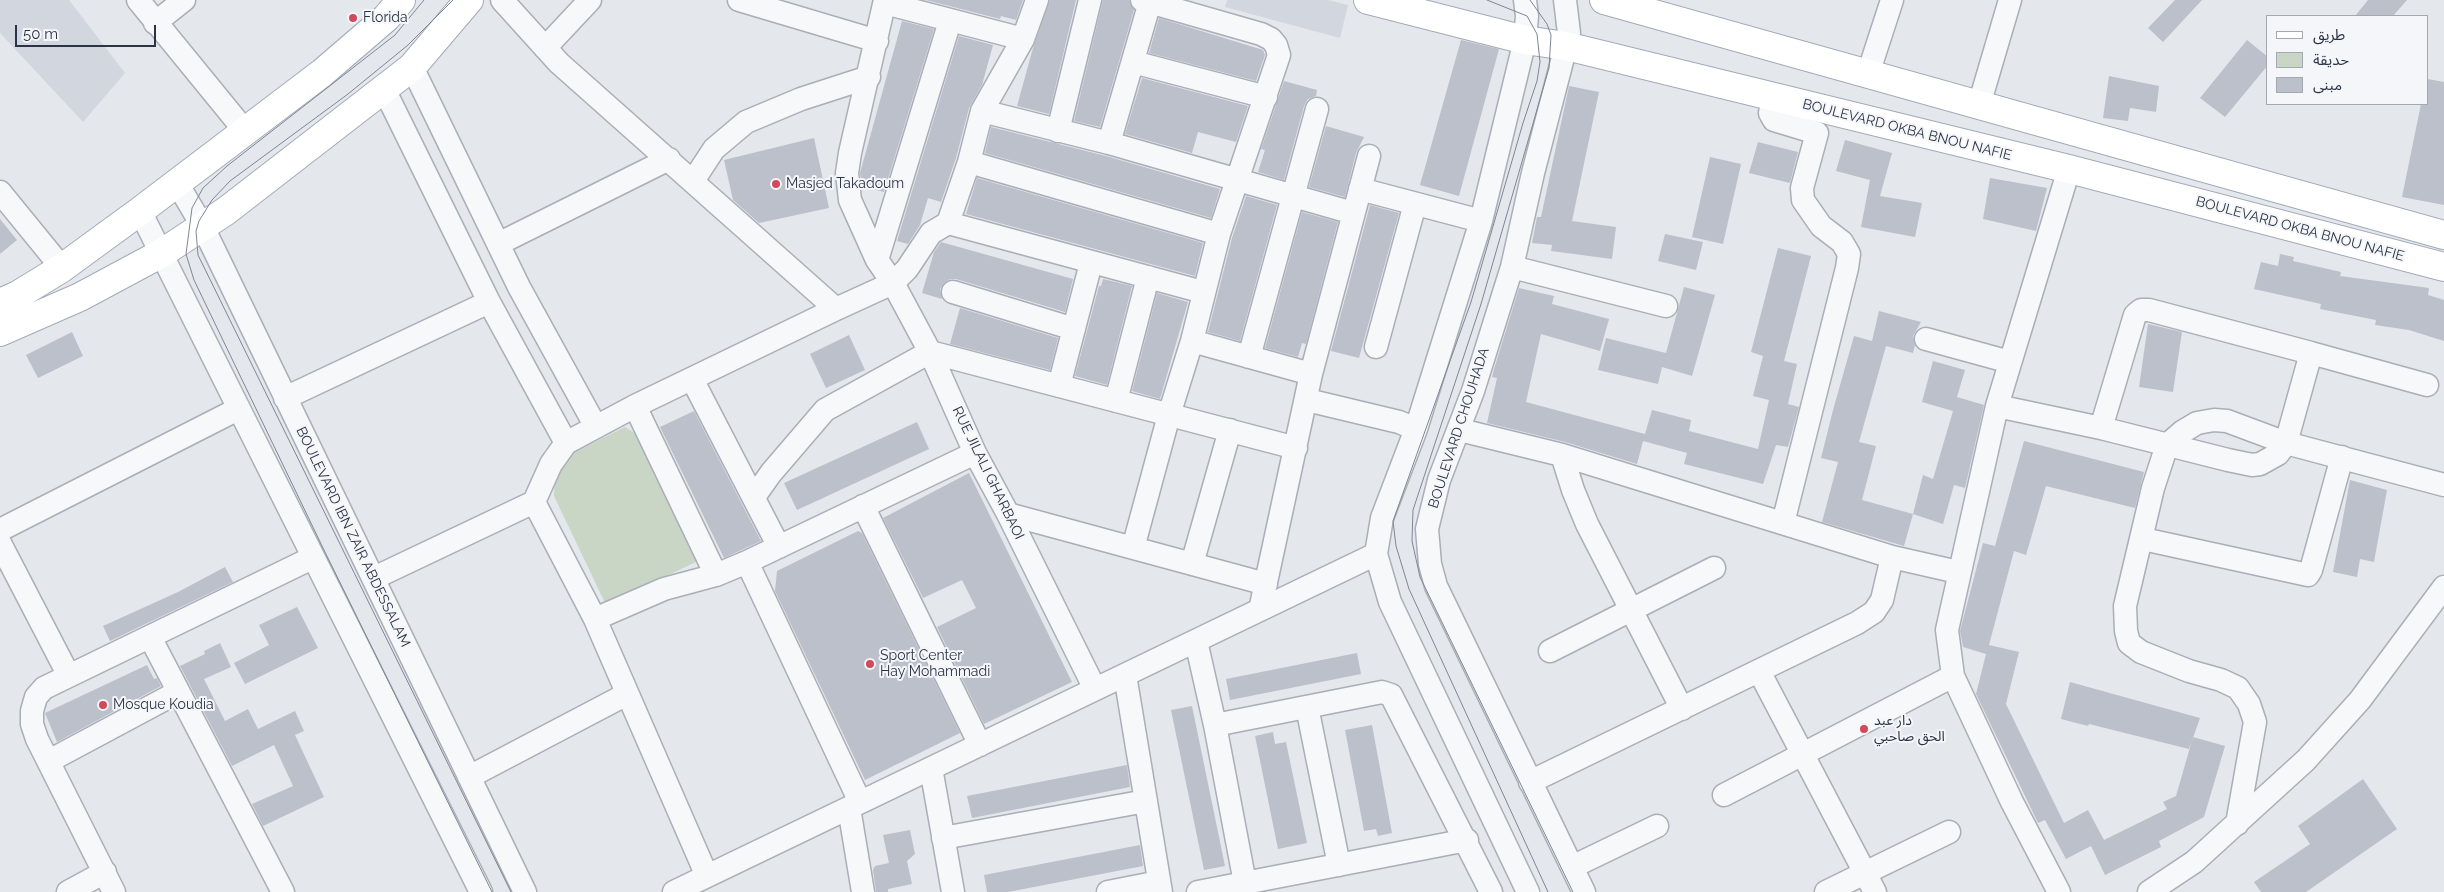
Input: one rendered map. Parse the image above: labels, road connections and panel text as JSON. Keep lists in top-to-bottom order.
{
  "streets": {
    "main road": ["BOULEVARD OKBA BNOU NAFIE"],
    "street": ["BOULEVARD CHOUHADA", "RUE JILALI GHARBAOI", "BOULEVARD IBN ZAIR ABDESSALAM"]
  },
  "crossings": [
    ["BOULEVARD OKBA BNOU NAFIE", "BOULEVARD CHOUHADA"]
  ],
  "places": [
    "Florida",
    "Masjed Takadoum",
    "Sport Center Hay Mohammadi",
    "Mosque Koudia",
    "دار عبد الحق صاحبي"
  ],
  "legend": ["طريق", "حديقة", "مبنى"],
  "scale_bar": "50 m"
}
